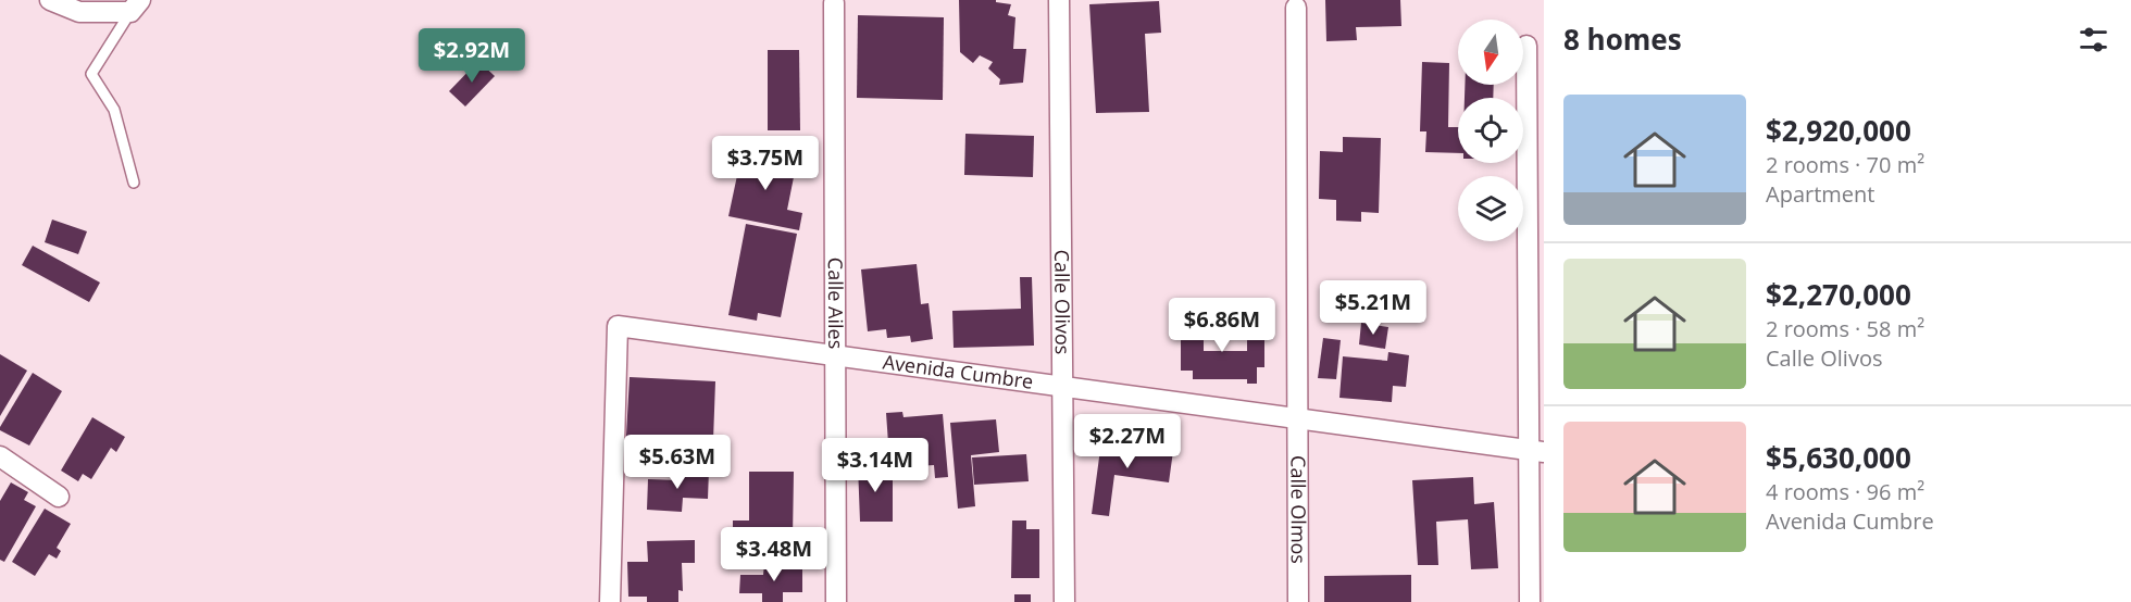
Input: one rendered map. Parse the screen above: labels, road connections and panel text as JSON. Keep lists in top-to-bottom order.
{
  "streets": {
    "street": [
      "Calle Olivos",
      "Calle Ailes",
      "Avenida Cumbre",
      "Calle Olmos"
    ]
  },
  "crossings": [
    ["Calle Olivos", "Avenida Cumbre"],
    ["Calle Ailes", "Avenida Cumbre"],
    ["Avenida Cumbre", "Calle Olmos"]
  ],
  "north": "bottom",
  "page": {
    "heading": "8 homes",
    "price": [
      "$2.92M",
      "$3.75M",
      "$5.21M",
      "$6.86M",
      "$2.27M",
      "$5.63M",
      "$3.14M",
      "$3.48M"
    ],
    "list": [
      {
        "name": "$2,920,000",
        "note": "2 rooms · 70 m² · Apartment"
      },
      {
        "name": "$2,270,000",
        "note": "2 rooms · 58 m² · Calle Olivos"
      },
      {
        "name": "$5,630,000",
        "note": "4 rooms · 96 m² · Avenida Cumbre"
      }
    ]
  }
}
